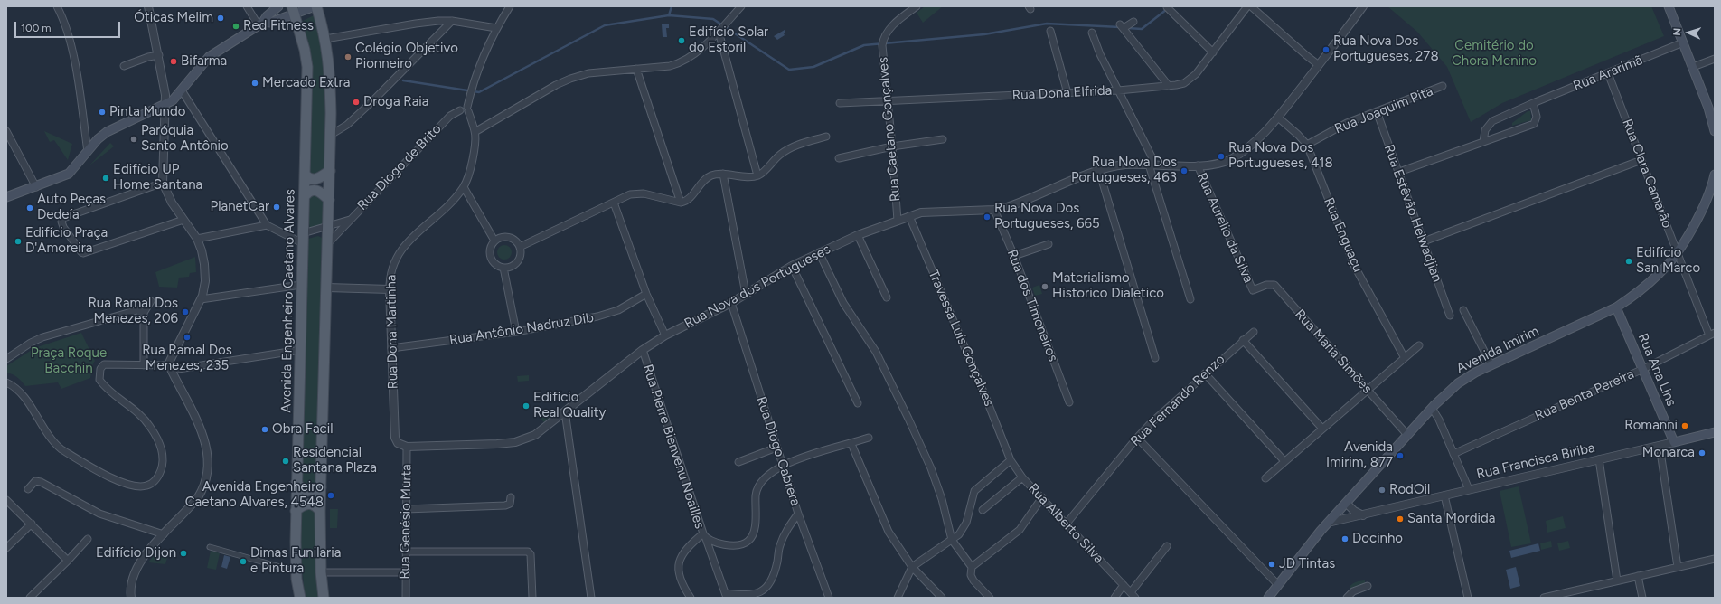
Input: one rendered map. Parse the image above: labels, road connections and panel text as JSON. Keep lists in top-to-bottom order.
{
  "streets": {
    "main road": [
      "Avenida Engenheiro Caetano Alvares",
      "Avenida Imirim",
      "Rua Ana Lins",
      "Rua Francisca Biriba"
    ],
    "street": [
      "Rua Ararimã",
      "Rua Dona Elfrida",
      "Rua Joaquim Pita",
      "Rua Caetano Gonçalves",
      "Rua Diogo de Brito",
      "Rua Clara Camarão",
      "Rua Estêvão Helwadjian",
      "Rua Aurelio da Silva",
      "Rua Enguaçu",
      "Rua Nova dos Portugueses",
      "Rua dos Timoneiros",
      "Rua Antônio Nadruz Dib",
      "Rua Dona Martinha",
      "Travessa Luís Gonçalves",
      "Rua Maria Simões",
      "Rua Benta Pereira",
      "Rua Fernando Renzo",
      "Rua Pierre Bienvenu Noailles",
      "Rua Diogo Cabrera",
      "Rua Genésio Murta",
      "Rua Alberto Silva"
    ]
  },
  "crossings": [
    ["Rua Ararimã", "Rua Clara Camarão"],
    ["Rua Dona Elfrida", "Rua Caetano Gonçalves"],
    ["Rua Joaquim Pita", "Rua Estêvão Helwadjian"],
    ["Rua Joaquim Pita", "Rua Enguaçu"],
    ["Rua Caetano Gonçalves", "Rua Nova dos Portugueses"],
    ["Rua Diogo de Brito", "Avenida Engenheiro Caetano Alvares"],
    ["Rua Clara Camarão", "Avenida Imirim"],
    ["Rua Clara Camarão", "Rua Benta Pereira"],
    ["Rua Aurelio da Silva", "Rua Nova dos Portugueses"],
    ["Rua Aurelio da Silva", "Rua Maria Simões"],
    ["Rua Enguaçu", "Rua Nova dos Portugueses"],
    ["Rua Nova dos Portugueses", "Rua dos Timoneiros"],
    ["Rua Nova dos Portugueses", "Rua Dona Martinha"],
    ["Rua Nova dos Portugueses", "Travessa Luís Gonçalves"],
    ["Rua Nova dos Portugueses", "Rua Pierre Bienvenu Noailles"],
    ["Rua Nova dos Portugueses", "Rua Diogo Cabrera"],
    ["Rua Nova dos Portugueses", "Rua Genésio Murta"],
    ["Rua Antônio Nadruz Dib", "Rua Dona Martinha"],
    ["Rua Dona Martinha", "Rua Genésio Murta"],
    ["Travessa Luís Gonçalves", "Rua Alberto Silva"],
    ["Avenida Imirim", "Rua Maria Simões"],
    ["Avenida Imirim", "Rua Ana Lins"],
    ["Avenida Imirim", "Rua Francisca Biriba"],
    ["Rua Ana Lins", "Rua Benta Pereira"],
    ["Rua Ana Lins", "Rua Francisca Biriba"],
    ["Rua Fernando Renzo", "Rua Alberto Silva"]
  ],
  "parks": ["Cemitério do Chora Menino", "Praça Roque Bacchin"],
  "places": [
    "Óticas Melim",
    "Red Fitness",
    "Edifício Solar do Estoril",
    "Rua Nova Dos Portugueses, 278",
    "Colégio Objetivo Pionneiro",
    "Bifarma",
    "Mercado Extra",
    "Droga Raia",
    "Pinta Mundo",
    "Paróquia Santo Antônio",
    "Rua Nova Dos Portugueses, 418",
    "Rua Nova Dos Portugueses, 463",
    "Edifício UP Home Santana",
    "PlanetCar",
    "Auto Peças Dedeía",
    "Rua Nova Dos Portugueses, 665",
    "Edifício Praça D'Amoreira",
    "Edifício San Marco",
    "Materialismo Historico Dialetico",
    "Rua Ramal Dos Menezes, 206",
    "Rua Ramal Dos Menezes, 235",
    "Edifício Real Quality",
    "Romanni",
    "Obra Facil",
    "Monarca",
    "Avenida Imirim, 877",
    "Residencial Santana Plaza",
    "RodOil",
    "Avenida Engenheiro Caetano Alvares, 4548",
    "Santa Mordida",
    "Docinho",
    "Edifício Dijon",
    "Dimas Funilaria e Pintura",
    "JD Tintas"
  ],
  "scale_bar": "100 m",
  "north": "left"
}
